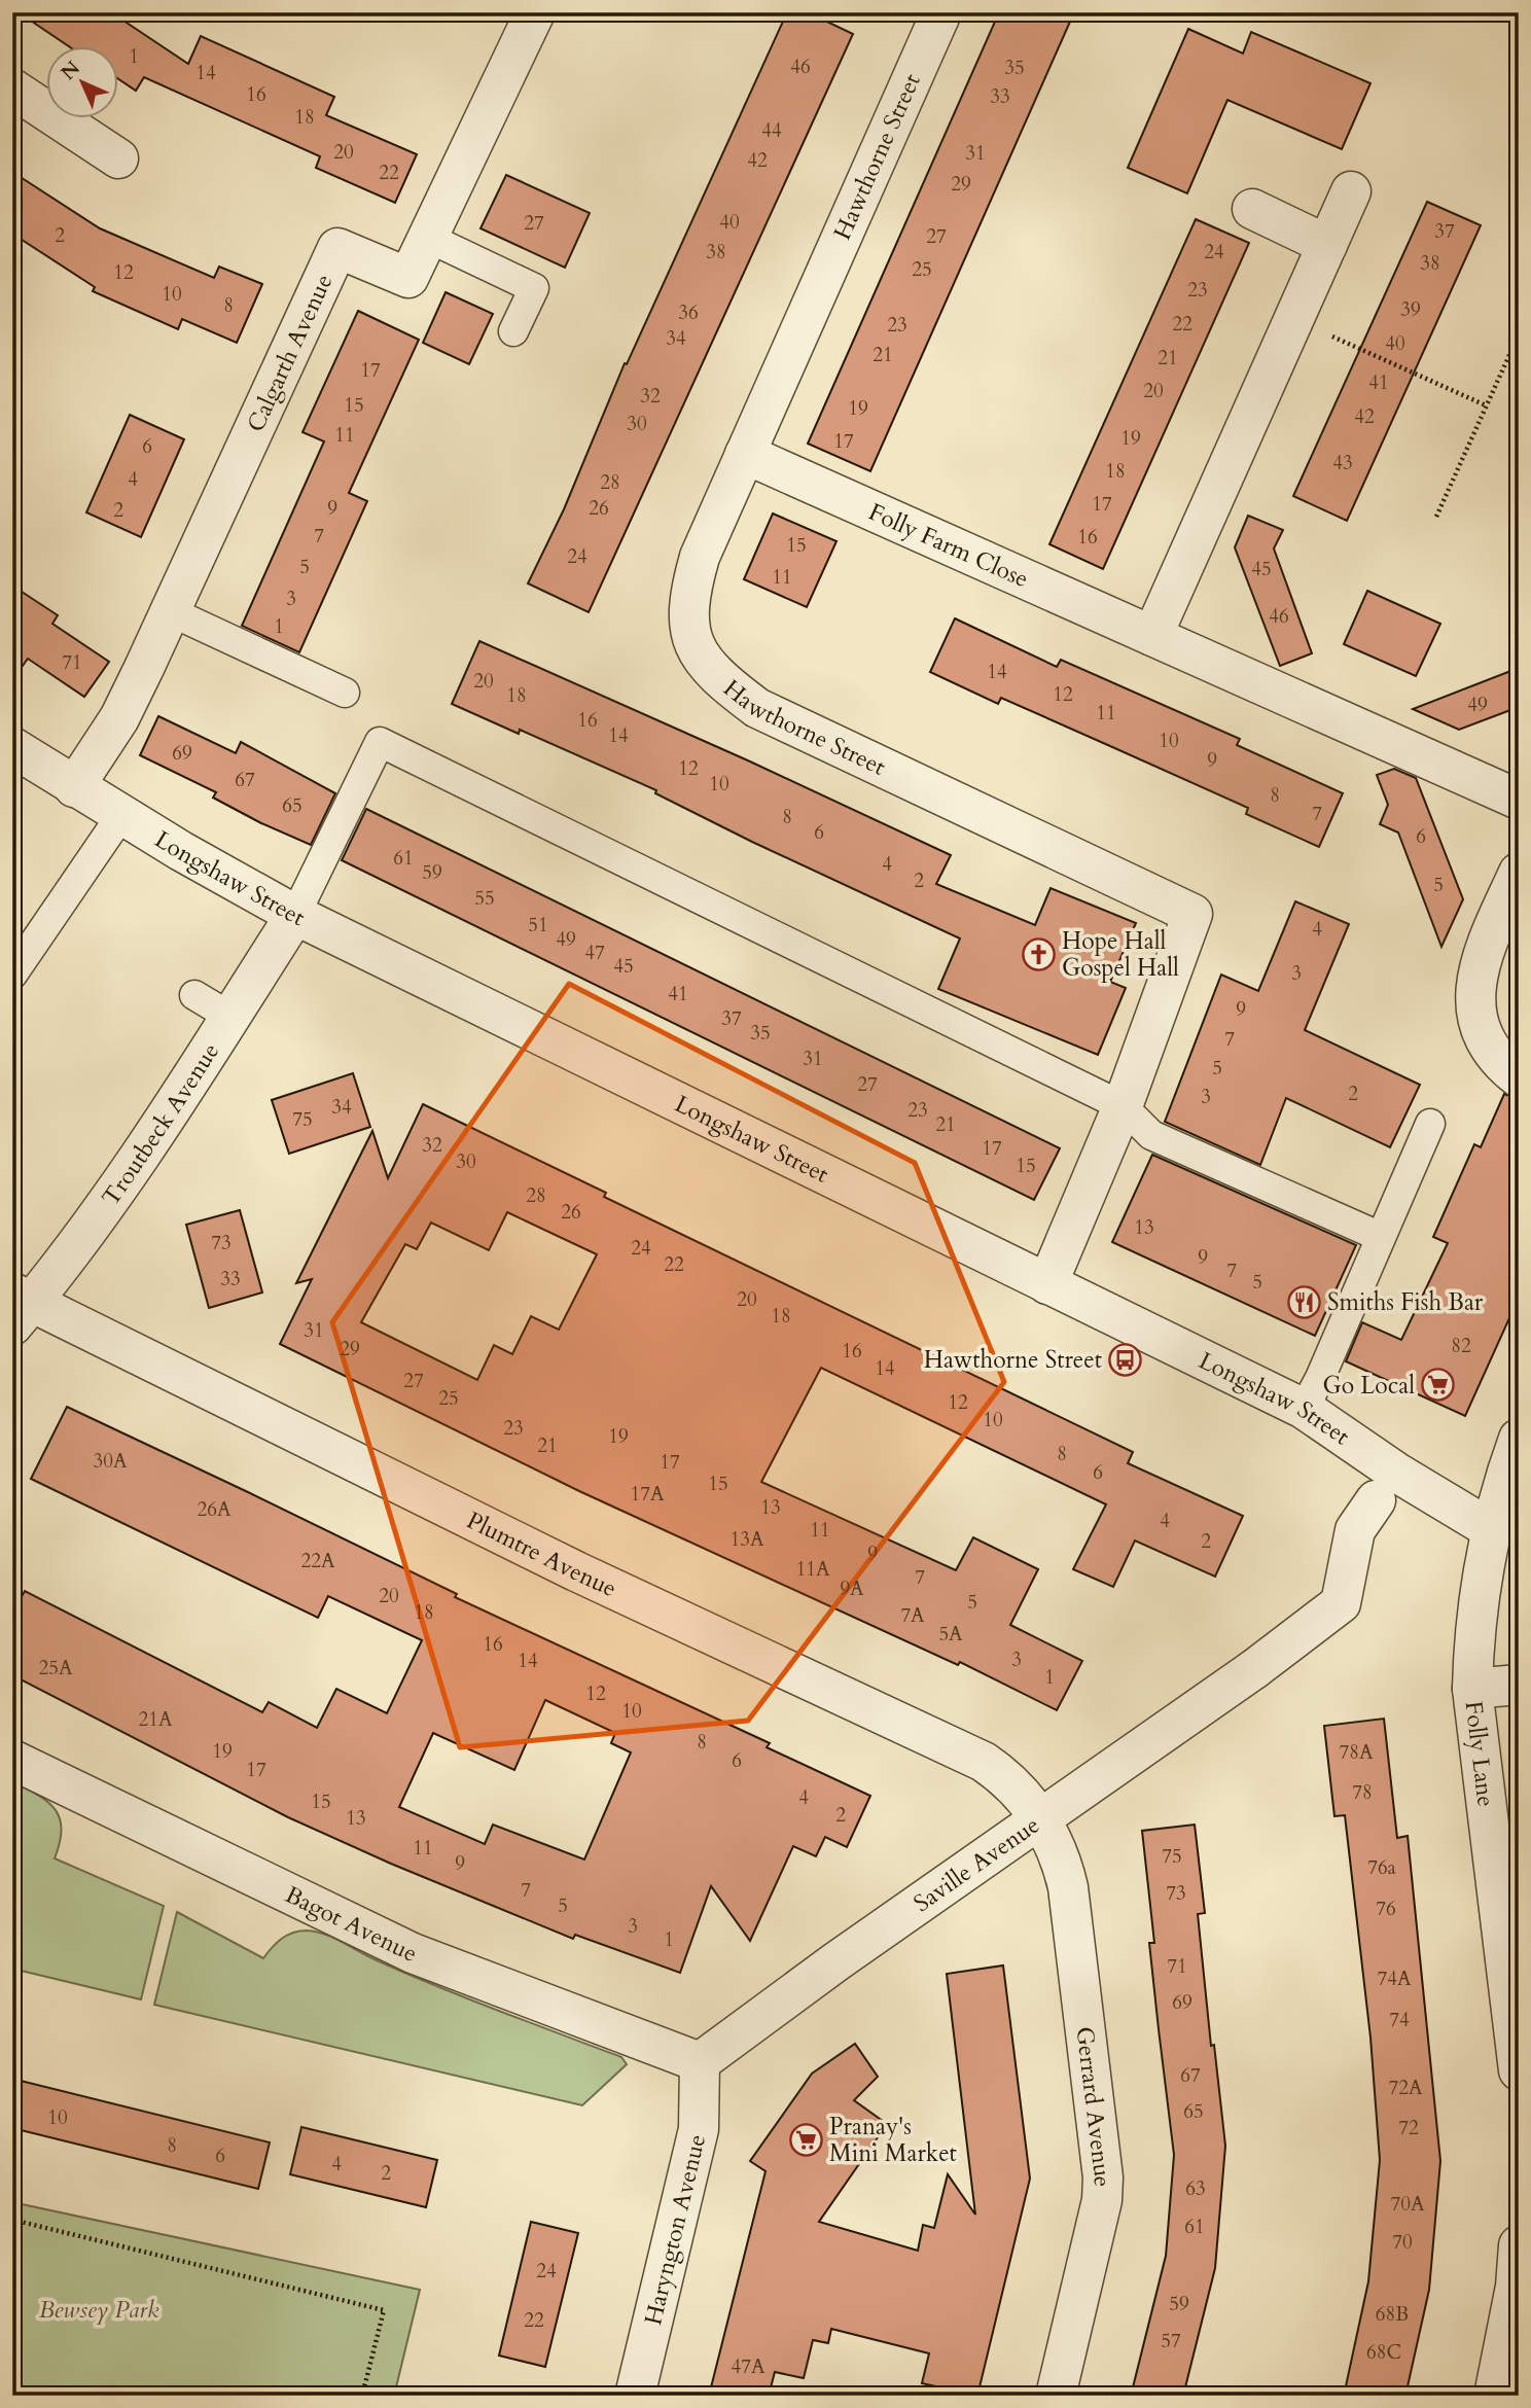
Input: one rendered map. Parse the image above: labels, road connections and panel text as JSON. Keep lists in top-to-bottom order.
{
  "streets": {
    "street": [
      "Hawthorne Street",
      "Calgarth Avenue",
      "Folly Farm Close",
      "Longshaw Street",
      "Troutbeck Avenue",
      "Plumtre Avenue",
      "Folly Lane",
      "Saville Avenue",
      "Bagot Avenue",
      "Gerrard Avenue",
      "Haryngton Avenue"
    ]
  },
  "crossings": [
    ["Hawthorne Street", "Folly Farm Close"],
    ["Hawthorne Street", "Longshaw Street"],
    ["Calgarth Avenue", "Longshaw Street"],
    ["Longshaw Street", "Troutbeck Avenue"],
    ["Longshaw Street", "Folly Lane"],
    ["Troutbeck Avenue", "Plumtre Avenue"],
    ["Plumtre Avenue", "Saville Avenue"],
    ["Plumtre Avenue", "Gerrard Avenue"],
    ["Saville Avenue", "Bagot Avenue"],
    ["Saville Avenue", "Gerrard Avenue"],
    ["Saville Avenue", "Haryngton Avenue"],
    ["Bagot Avenue", "Haryngton Avenue"]
  ],
  "parks": ["Bewsey Park"],
  "places": {
    "church": ["Hope Hall Gospel Hall"],
    "restaurant": ["Smiths Fish Bar"],
    "bus stop": ["Hawthorne Street"],
    "supermarket": ["Go Local", "Pranay's Mini Market"]
  },
  "house_numbers": [
    "1",
    "46",
    "35",
    "14",
    "16",
    "33",
    "18",
    "44",
    "20",
    "31",
    "42",
    "22",
    "29",
    "40",
    "27",
    "37",
    "2",
    "27",
    "38",
    "24",
    "38",
    "25",
    "12",
    "23",
    "10",
    "8",
    "39",
    "36",
    "22",
    "23",
    "34",
    "40",
    "21",
    "21",
    "17",
    "41",
    "20",
    "32",
    "15",
    "19",
    "42",
    "30",
    "11",
    "19",
    "17",
    "6",
    "43",
    "18",
    "4",
    "28",
    "17",
    "9",
    "26",
    "2",
    "7",
    "16",
    "15",
    "24",
    "5",
    "45",
    "11",
    "3",
    "46",
    "1",
    "71",
    "14",
    "20",
    "12",
    "18",
    "49",
    "11",
    "16",
    "14",
    "10",
    "69",
    "9",
    "12",
    "67",
    "10",
    "8",
    "65",
    "7",
    "8",
    "6",
    "6",
    "61",
    "4",
    "59",
    "2",
    "5",
    "55",
    "51",
    "4",
    "49",
    "47",
    "45",
    "3",
    "41",
    "9",
    "37",
    "35",
    "7",
    "31",
    "5",
    "27",
    "2",
    "3",
    "34",
    "23",
    "75",
    "21",
    "32",
    "17",
    "30",
    "15",
    "28",
    "26",
    "13",
    "73",
    "24",
    "9",
    "22",
    "7",
    "33",
    "5",
    "20",
    "18",
    "31",
    "82",
    "29",
    "16",
    "14",
    "27",
    "25",
    "12",
    "10",
    "23",
    "19",
    "21",
    "8",
    "30A",
    "17",
    "6",
    "15",
    "17A",
    "13",
    "26A",
    "4",
    "11",
    "13A",
    "2",
    "9",
    "22A",
    "11A",
    "7",
    "9A",
    "20",
    "5",
    "18",
    "7A",
    "5A",
    "16",
    "3",
    "14",
    "25A",
    "1",
    "12",
    "10",
    "21A",
    "8",
    "19",
    "78A",
    "6",
    "17",
    "78",
    "4",
    "15",
    "2",
    "13",
    "11",
    "75",
    "9",
    "76a",
    "7",
    "73",
    "5",
    "76",
    "3",
    "1",
    "71",
    "74A",
    "69",
    "74",
    "67",
    "72A",
    "65",
    "10",
    "72",
    "8",
    "6",
    "4",
    "2",
    "63",
    "70A",
    "61",
    "70",
    "24",
    "59",
    "68B",
    "22",
    "57",
    "68C",
    "47A"
  ],
  "north": "top left"
}
